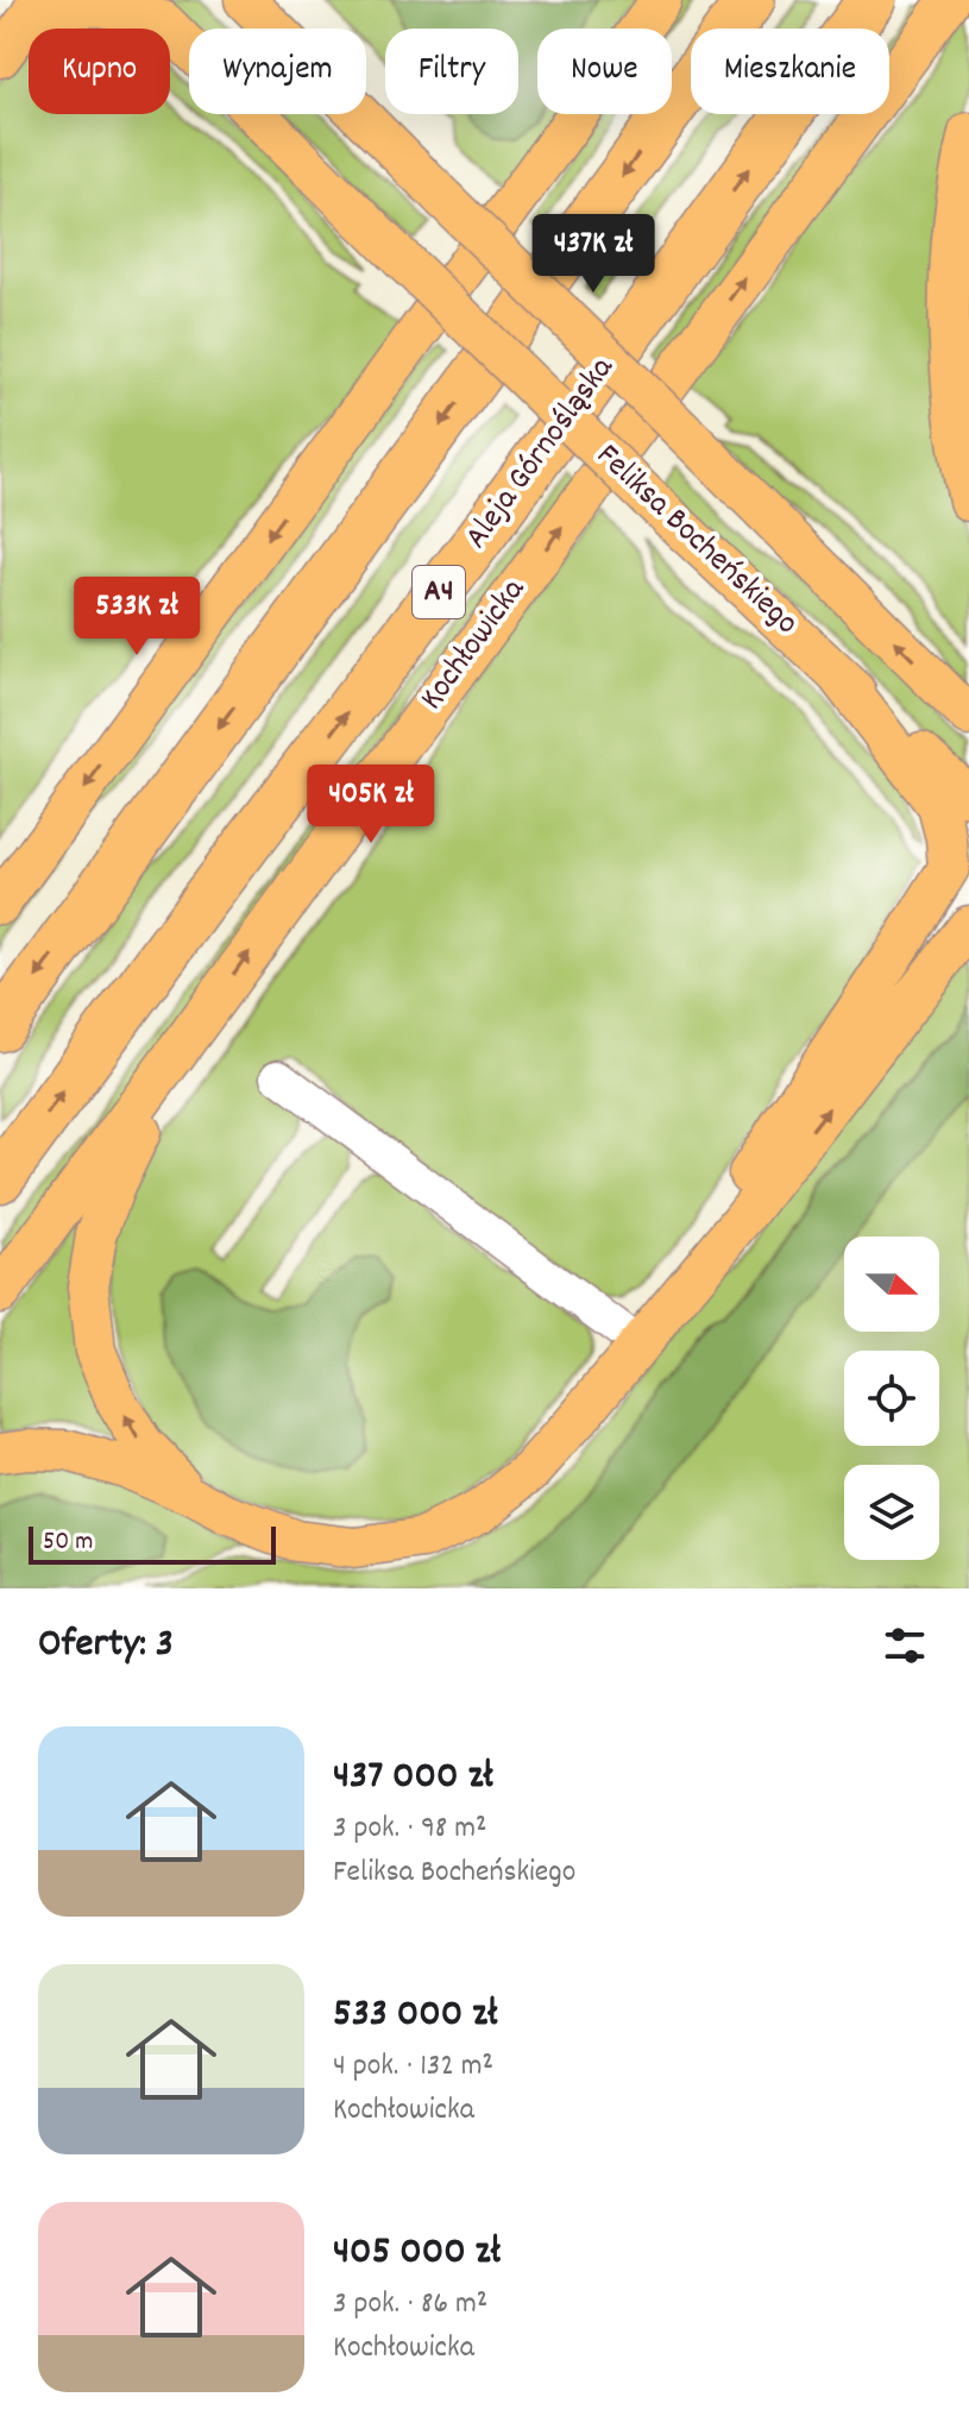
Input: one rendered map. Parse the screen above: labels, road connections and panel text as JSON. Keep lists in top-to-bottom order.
{
  "streets": {
    "highway": ["Aleja Górnośląska", "A4"],
    "main road": ["Feliksa Bocheńskiego", "Kochłowicka"]
  },
  "scale_bar": "50 m",
  "north": "right",
  "page": {
    "chip": [
      "Kupno",
      "Wynajem",
      "Filtry",
      "Nowe",
      "Mieszkanie"
    ],
    "price": ["437K zł", "533K zł", "405K zł"],
    "scale": "50 m",
    "heading": "Oferty: 3",
    "list": [
      {
        "name": "437 000 zł",
        "note": "3 pok. · 98 m² · Feliksa Bocheńskiego"
      },
      {
        "name": "533 000 zł",
        "note": "4 pok. · 132 m² · Kochłowicka"
      },
      {
        "name": "405 000 zł",
        "note": "3 pok. · 86 m² · Kochłowicka"
      }
    ]
  }
}
